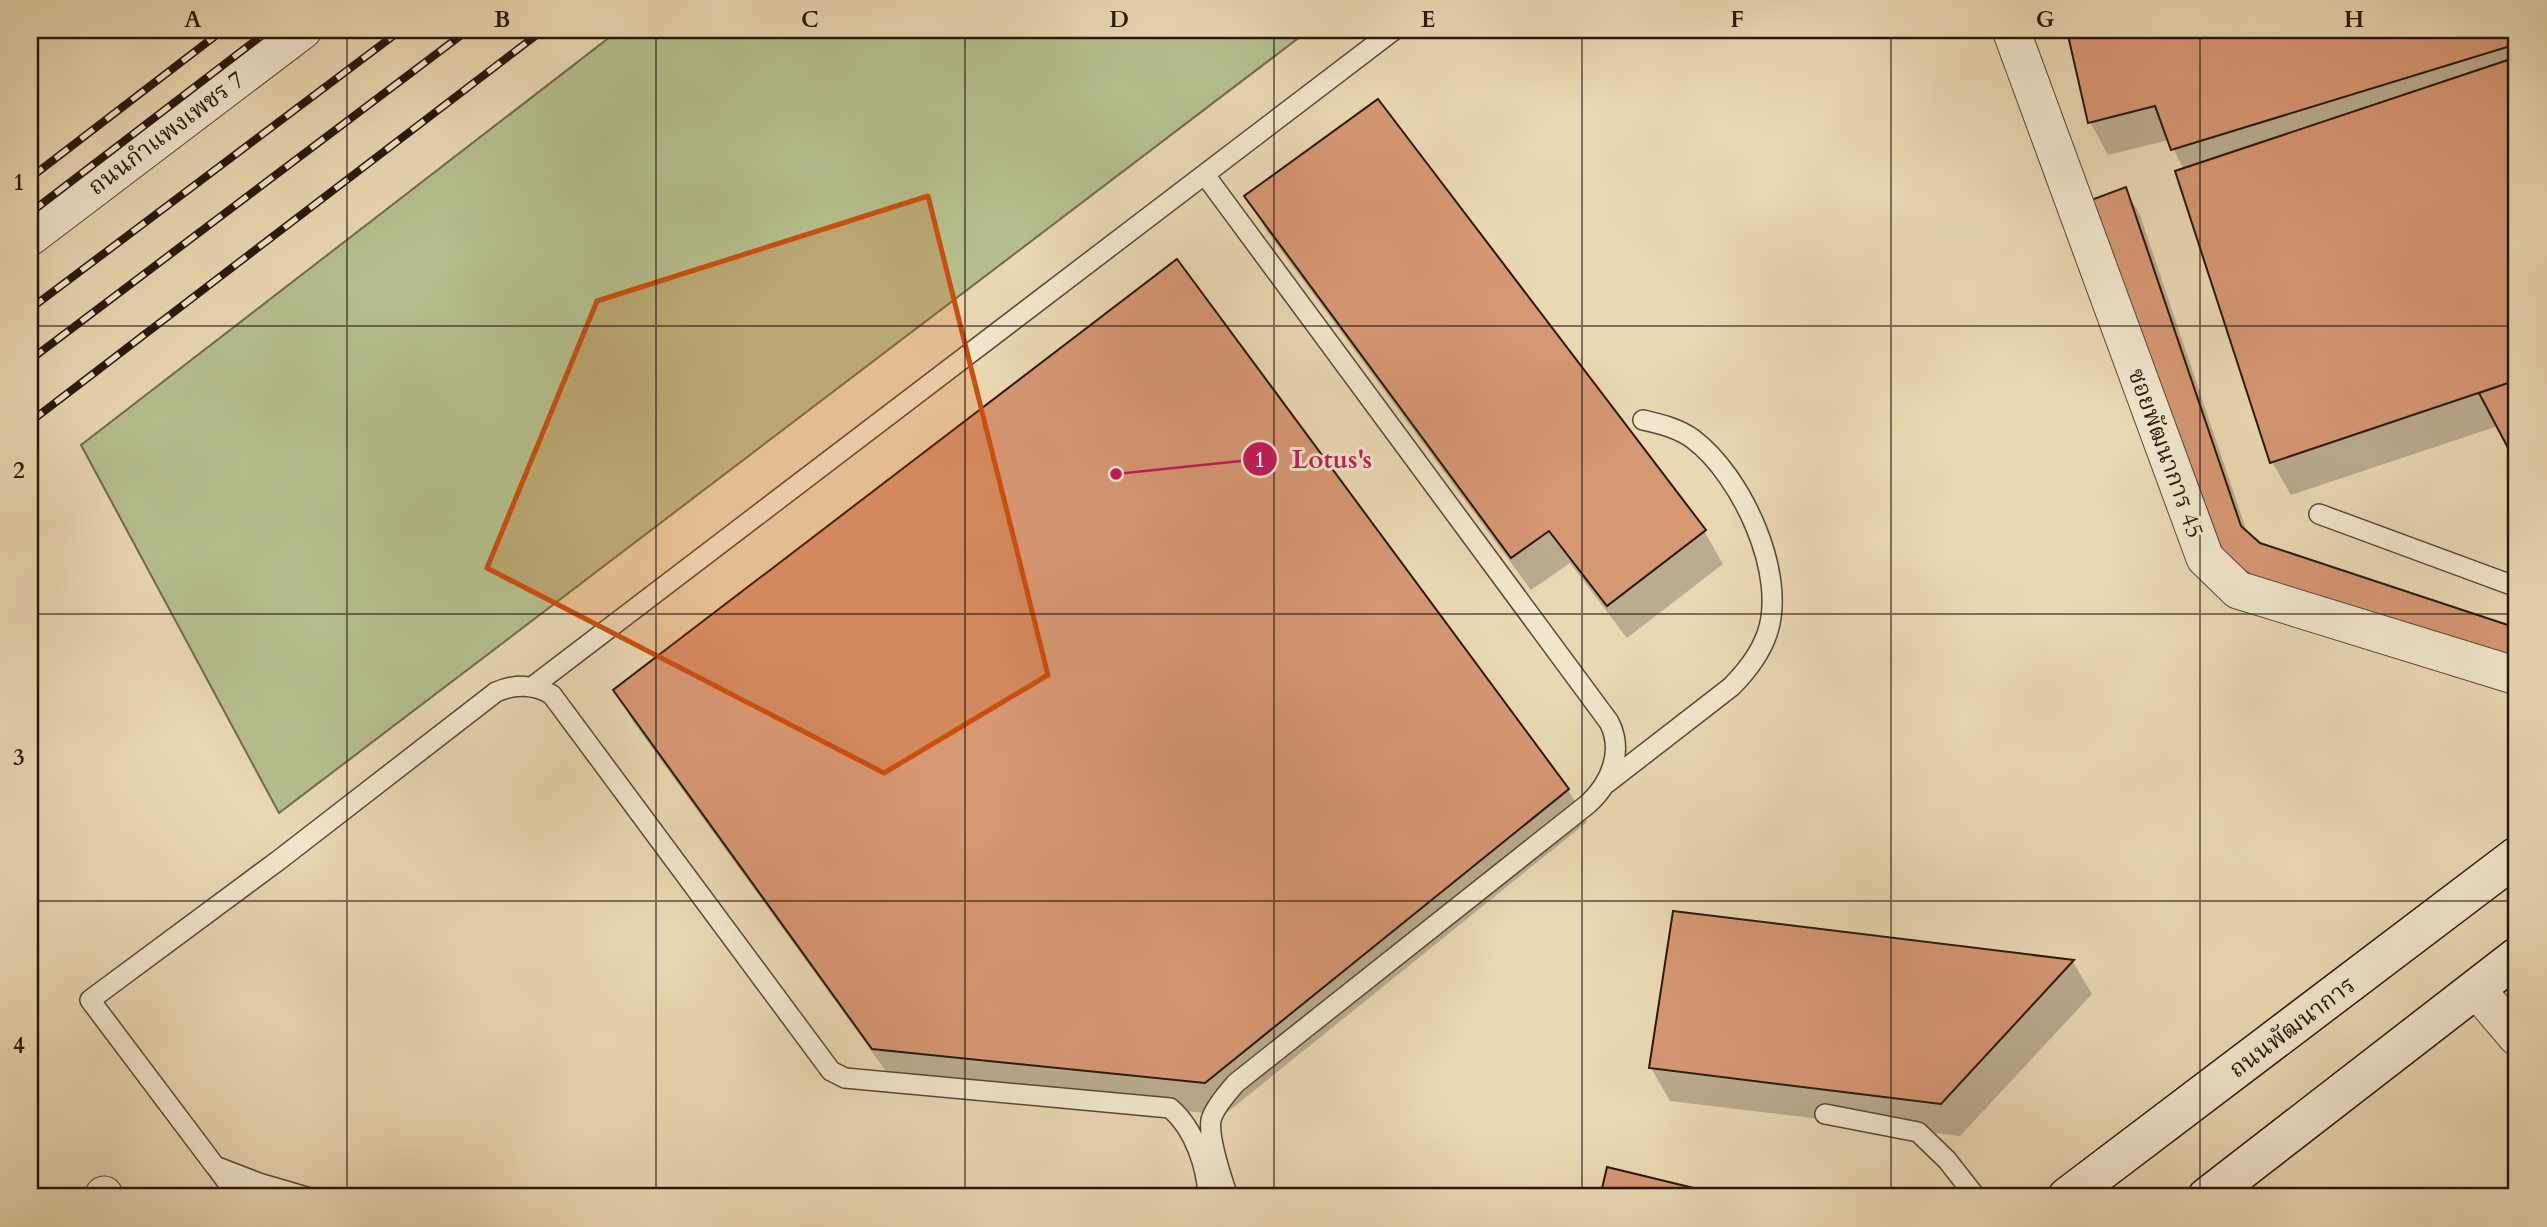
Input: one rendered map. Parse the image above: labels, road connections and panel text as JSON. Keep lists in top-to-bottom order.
{
  "streets": {
    "main road": ["ถนนพัฒนาการ"],
    "street": ["ถนนกำแพงเพชร 7", "ซอยพัฒนาการ 45"]
  },
  "places": ["Lotus's"],
  "grid": {
    "columns": [
      "A",
      "B",
      "C",
      "D",
      "E",
      "F",
      "G",
      "H"
    ],
    "rows": [
      "1",
      "2",
      "3",
      "4"
    ]
  }
}
